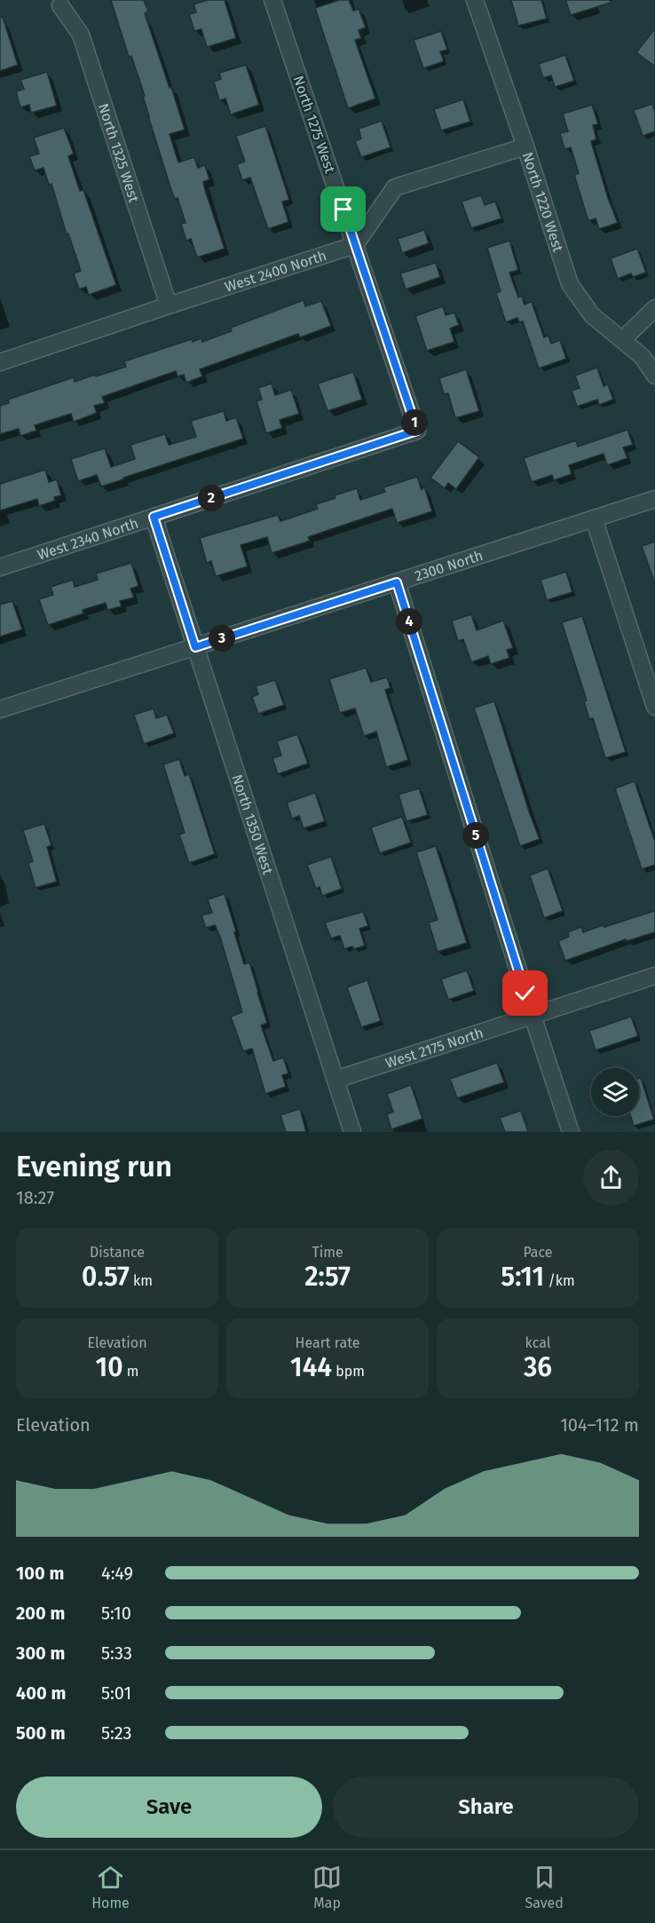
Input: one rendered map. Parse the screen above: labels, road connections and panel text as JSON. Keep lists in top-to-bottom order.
{
  "streets": {
    "street": [
      "North 1275 West",
      "North 1325 West",
      "North 1220 West",
      "West 2400 North",
      "West 2340 North",
      "2300 North",
      "North 1350 West",
      "West 2175 North"
    ]
  },
  "crossings": [
    ["North 1275 West", "West 2400 North"],
    ["North 1275 West", "West 2340 North"],
    ["North 1325 West", "West 2400 North"],
    ["West 2340 North", "North 1350 West"],
    ["2300 North", "North 1350 West"],
    ["North 1350 West", "West 2175 North"]
  ],
  "page": {
    "pins": [
      "1",
      "2",
      "4",
      "3",
      "5"
    ],
    "heading": ["Evening run", "18:27"],
    "stats": [
      ["Distance", "0.57 km"],
      ["Time", "2:57"],
      ["Pace", "5:11 /km"],
      ["Elevation", "10 m"],
      ["Heart rate", "144 bpm"],
      ["kcal", "36"]
    ],
    "chart": ["Elevation", "104–112 m"],
    "list": [
      {
        "name": "100 m",
        "note": "4:49"
      },
      {
        "name": "200 m",
        "note": "5:10"
      },
      {
        "name": "300 m",
        "note": "5:33"
      },
      {
        "name": "400 m",
        "note": "5:01"
      },
      {
        "name": "500 m",
        "note": "5:23"
      }
    ],
    "buttons": ["Save", "Share"],
    "tabs": ["Home", "Map", "Saved"]
  }
}
